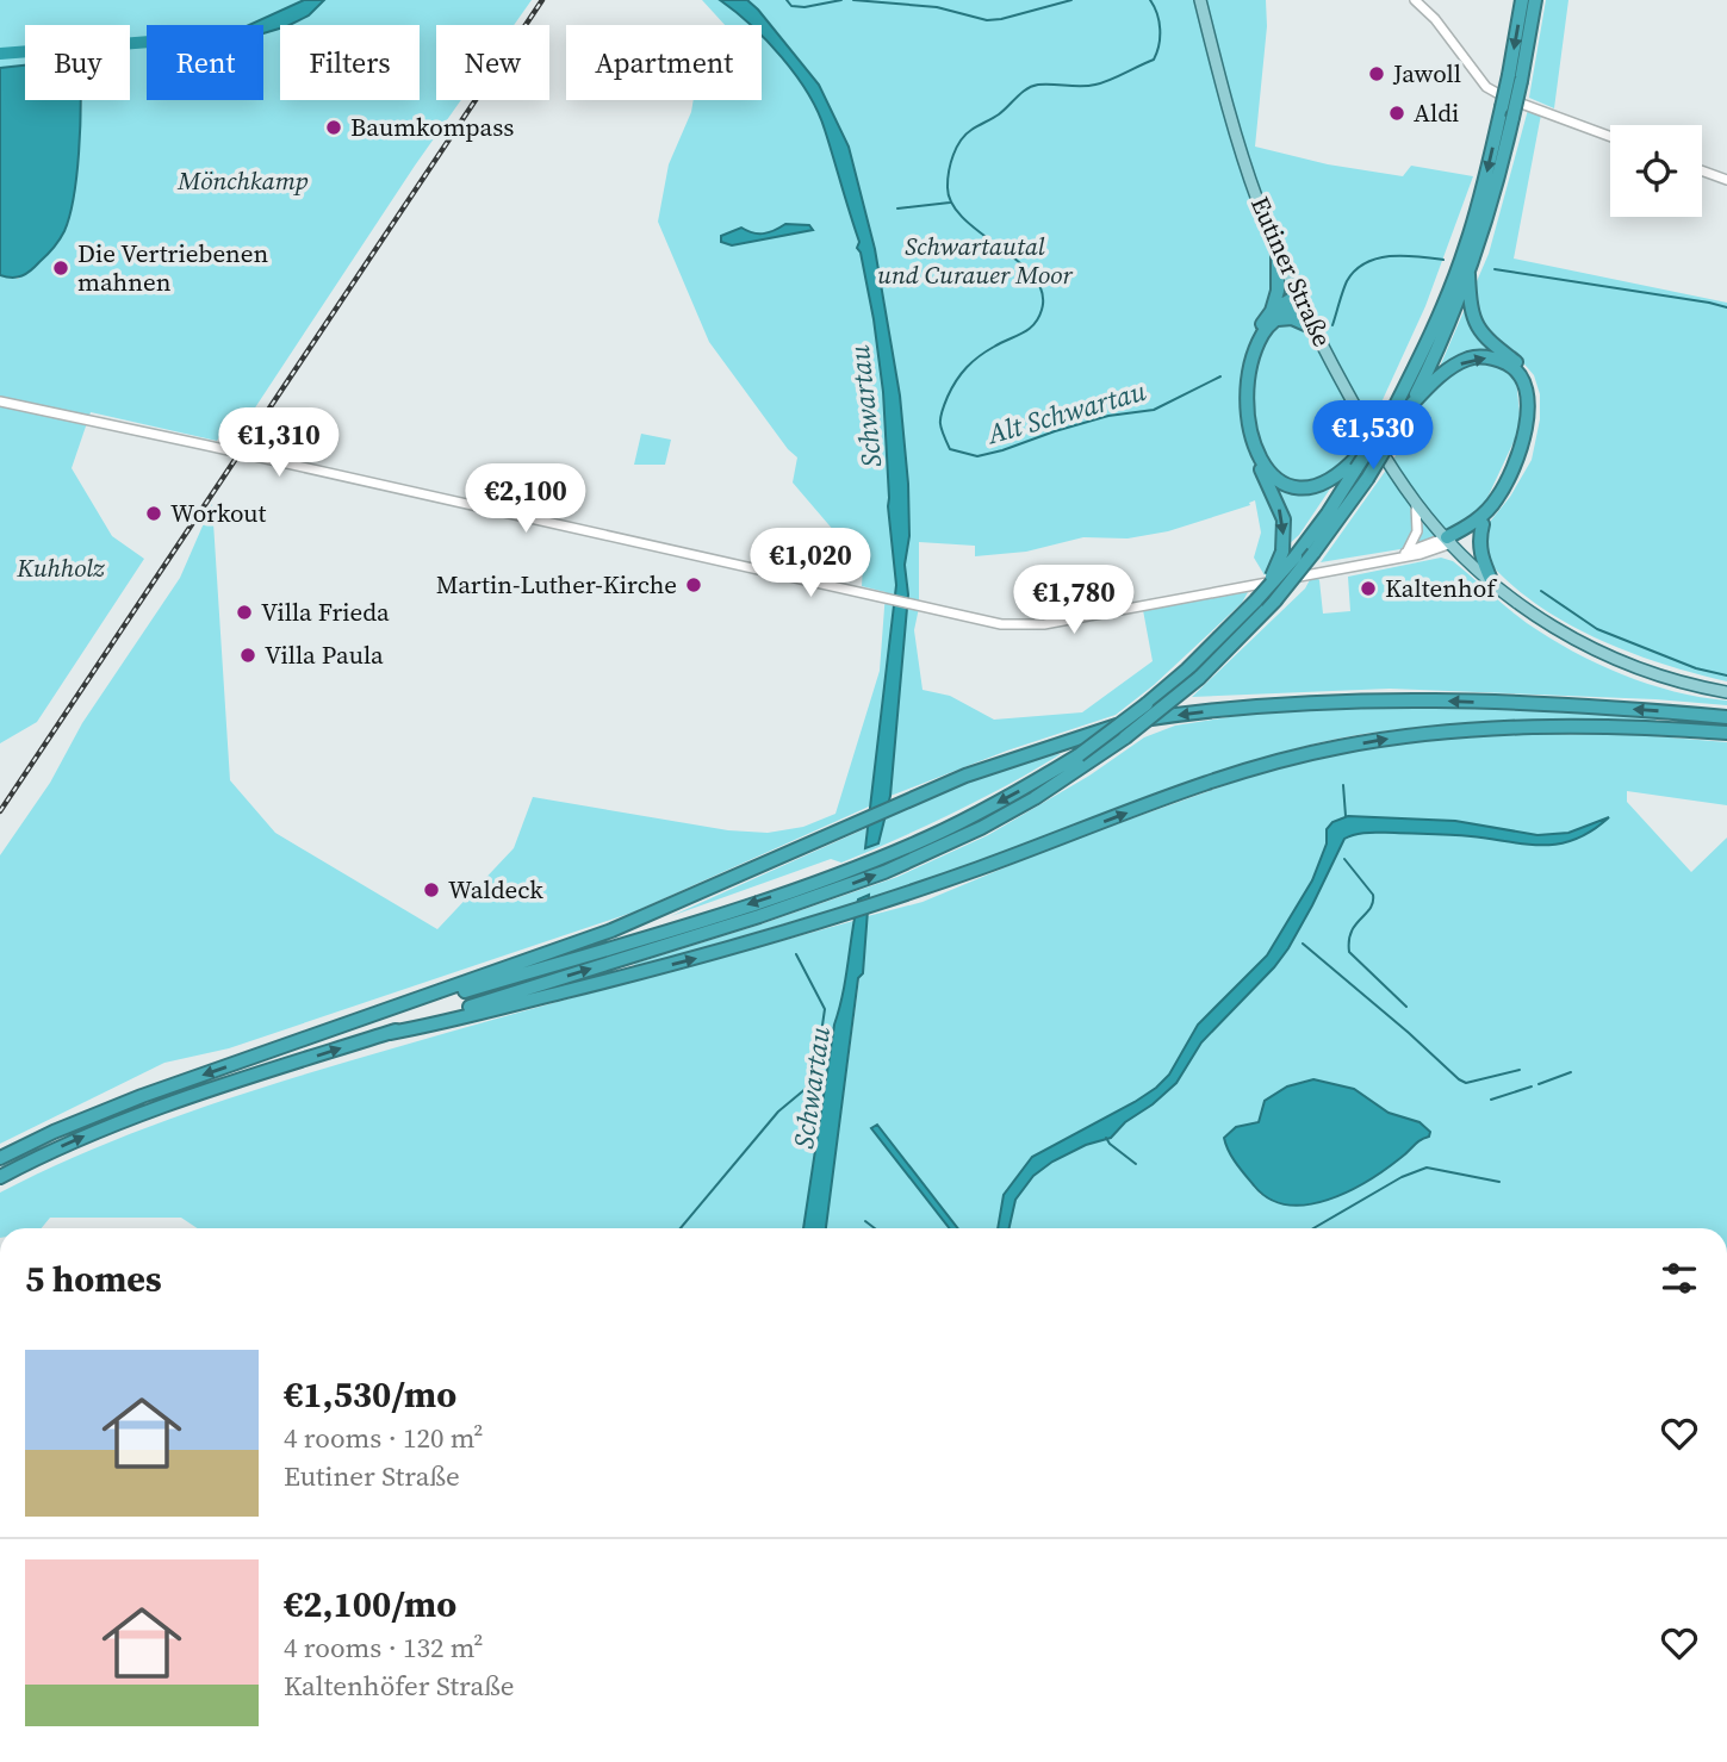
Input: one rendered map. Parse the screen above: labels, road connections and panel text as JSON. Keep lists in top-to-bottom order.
{
  "streets": {
    "main road": ["Eutiner Straße"]
  },
  "water": ["Schwartau", "Alt Schwartau"],
  "parks": ["Mönchkamp", "Schwartautal und Curauer Moor", "Kuhholz"],
  "places": [
    "Jawoll",
    "Aldi",
    "Baumkompass",
    "Die Vertriebenen mahnen",
    "Workout",
    "Martin-Luther-Kirche",
    "Kaltenhof",
    "Villa Frieda",
    "Villa Paula",
    "Waldeck"
  ],
  "page": {
    "chip": [
      "Buy",
      "Rent",
      "Filters",
      "New",
      "Apartment"
    ],
    "price": [
      "€1,530",
      "€1,310",
      "€2,100",
      "€1,020",
      "€1,780"
    ],
    "heading": "5 homes",
    "list": [
      {
        "name": "€1,530/mo",
        "note": "4 rooms · 120 m² · Eutiner Straße"
      },
      {
        "name": "€2,100/mo",
        "note": "4 rooms · 132 m² · Kaltenhöfer Straße"
      }
    ]
  }
}
